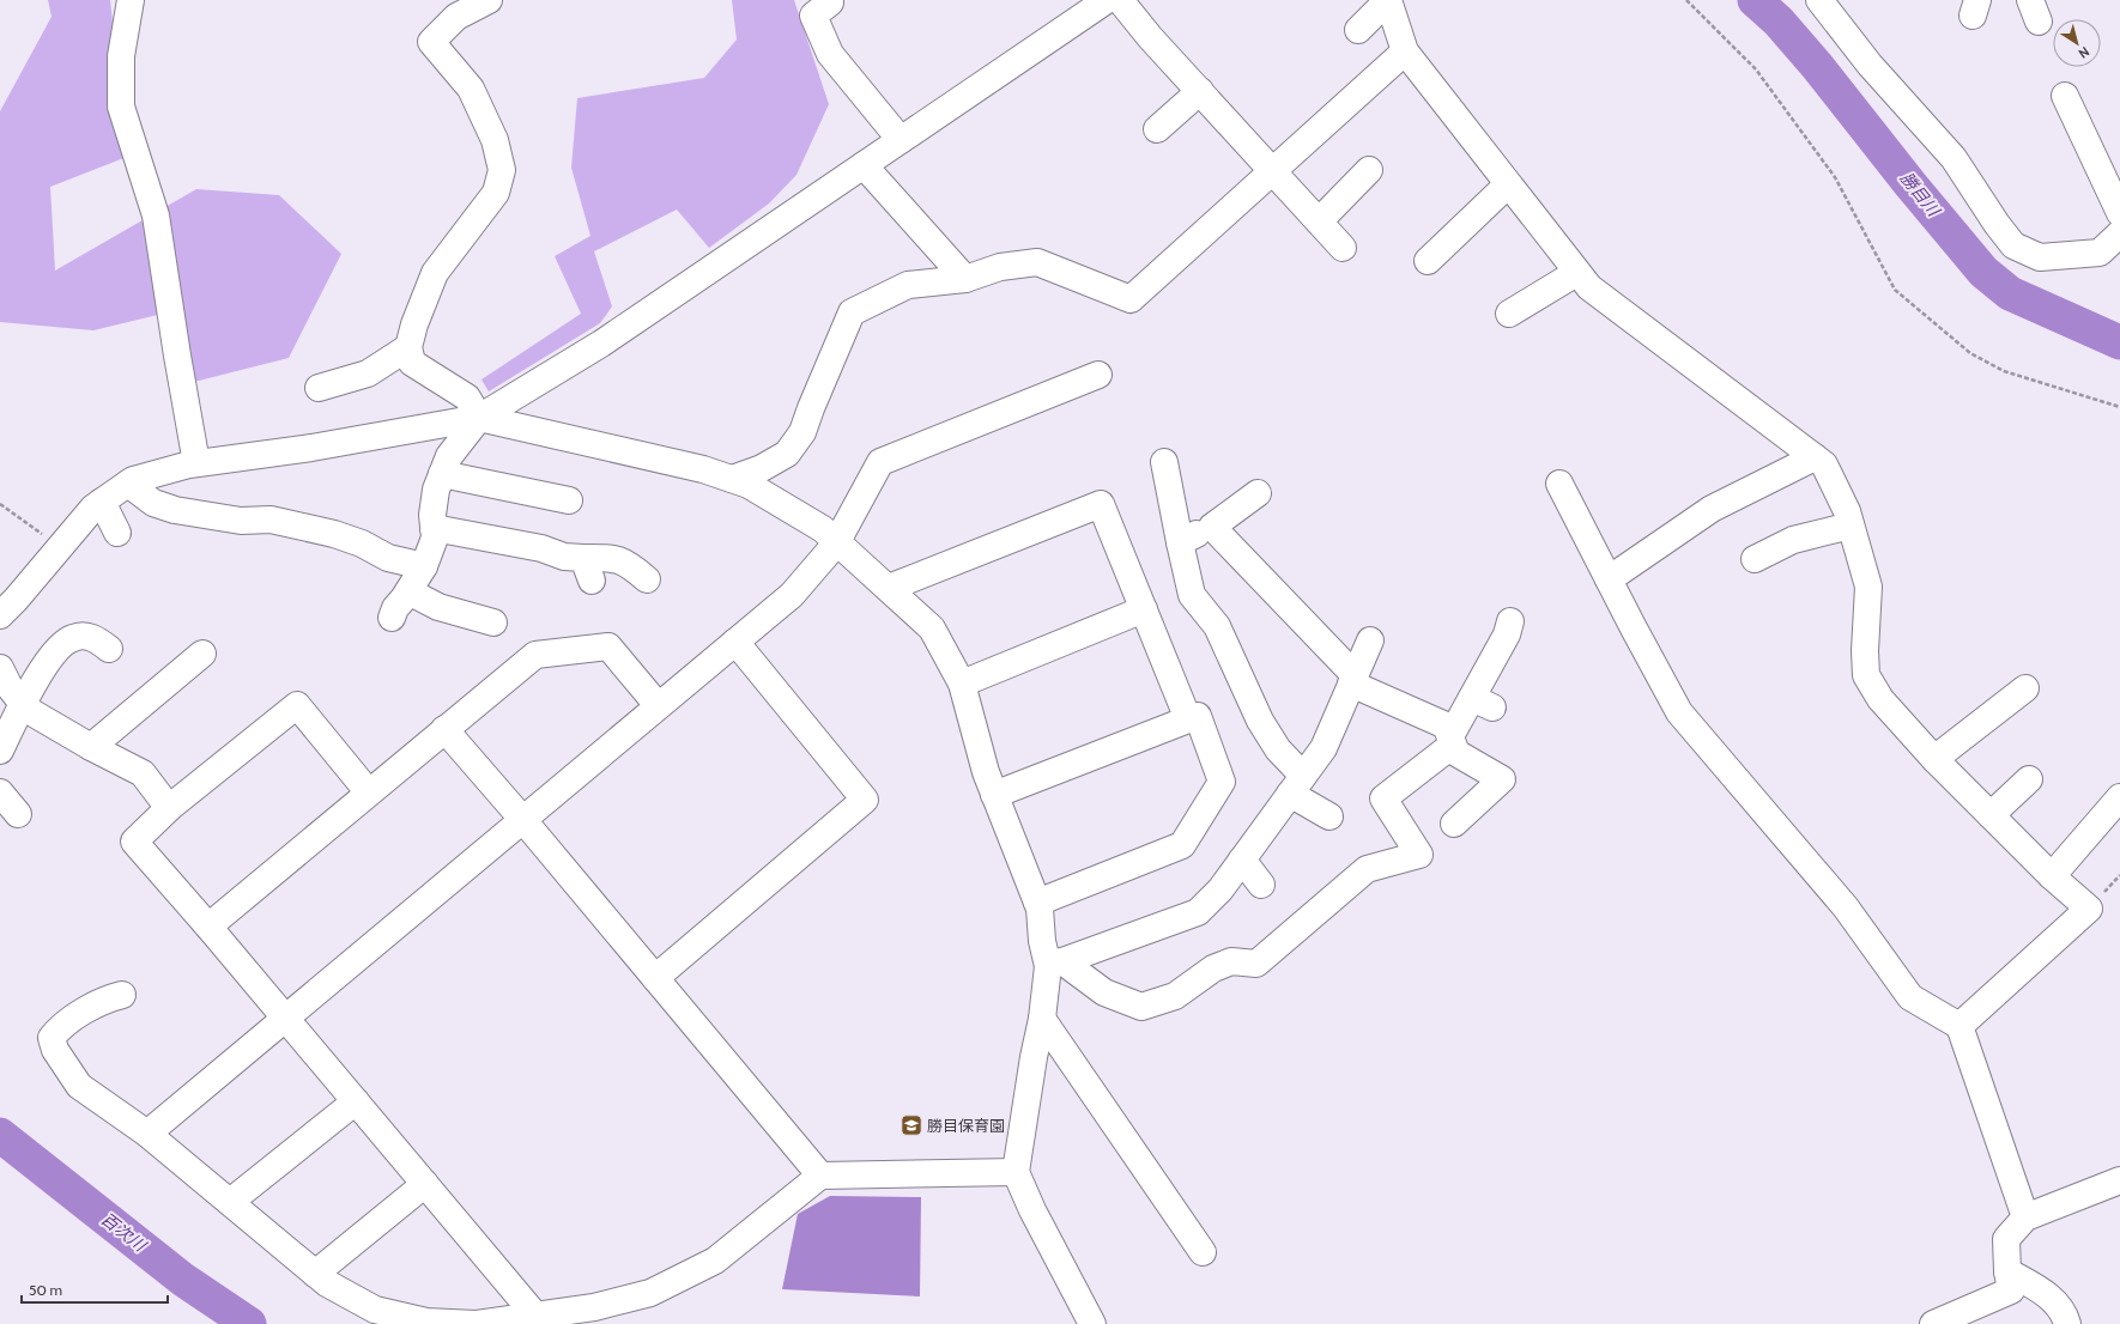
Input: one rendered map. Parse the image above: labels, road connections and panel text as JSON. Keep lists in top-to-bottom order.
{
  "water": ["勝目川", "百次川"],
  "places": {
    "school or university": ["勝目保育園"]
  },
  "scale_bar": "50 m",
  "north": "bottom right"
}
